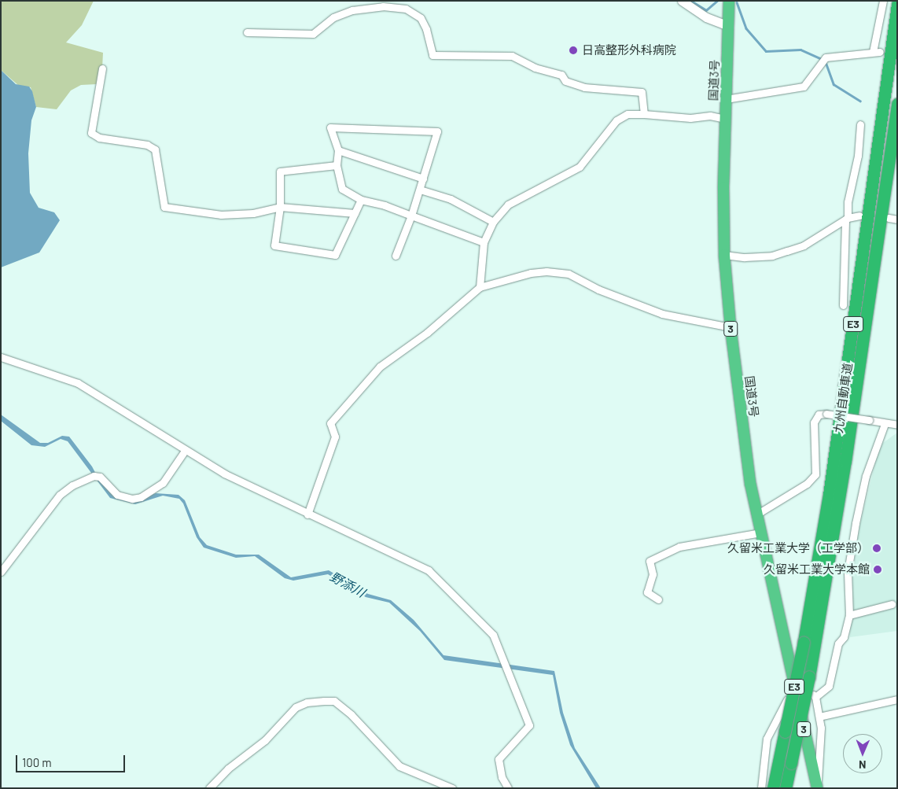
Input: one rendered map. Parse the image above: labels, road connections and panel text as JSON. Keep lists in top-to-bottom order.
{
  "streets": {
    "highway": [
      "国道3号",
      "E3",
      "3",
      "九州自動車道"
    ]
  },
  "water": ["野添川"],
  "places": ["日高整形外科病院", "久留米工業大学（工学部）", "久留米工業大学本館"],
  "scale_bar": "100 m",
  "north": "bottom"
}
